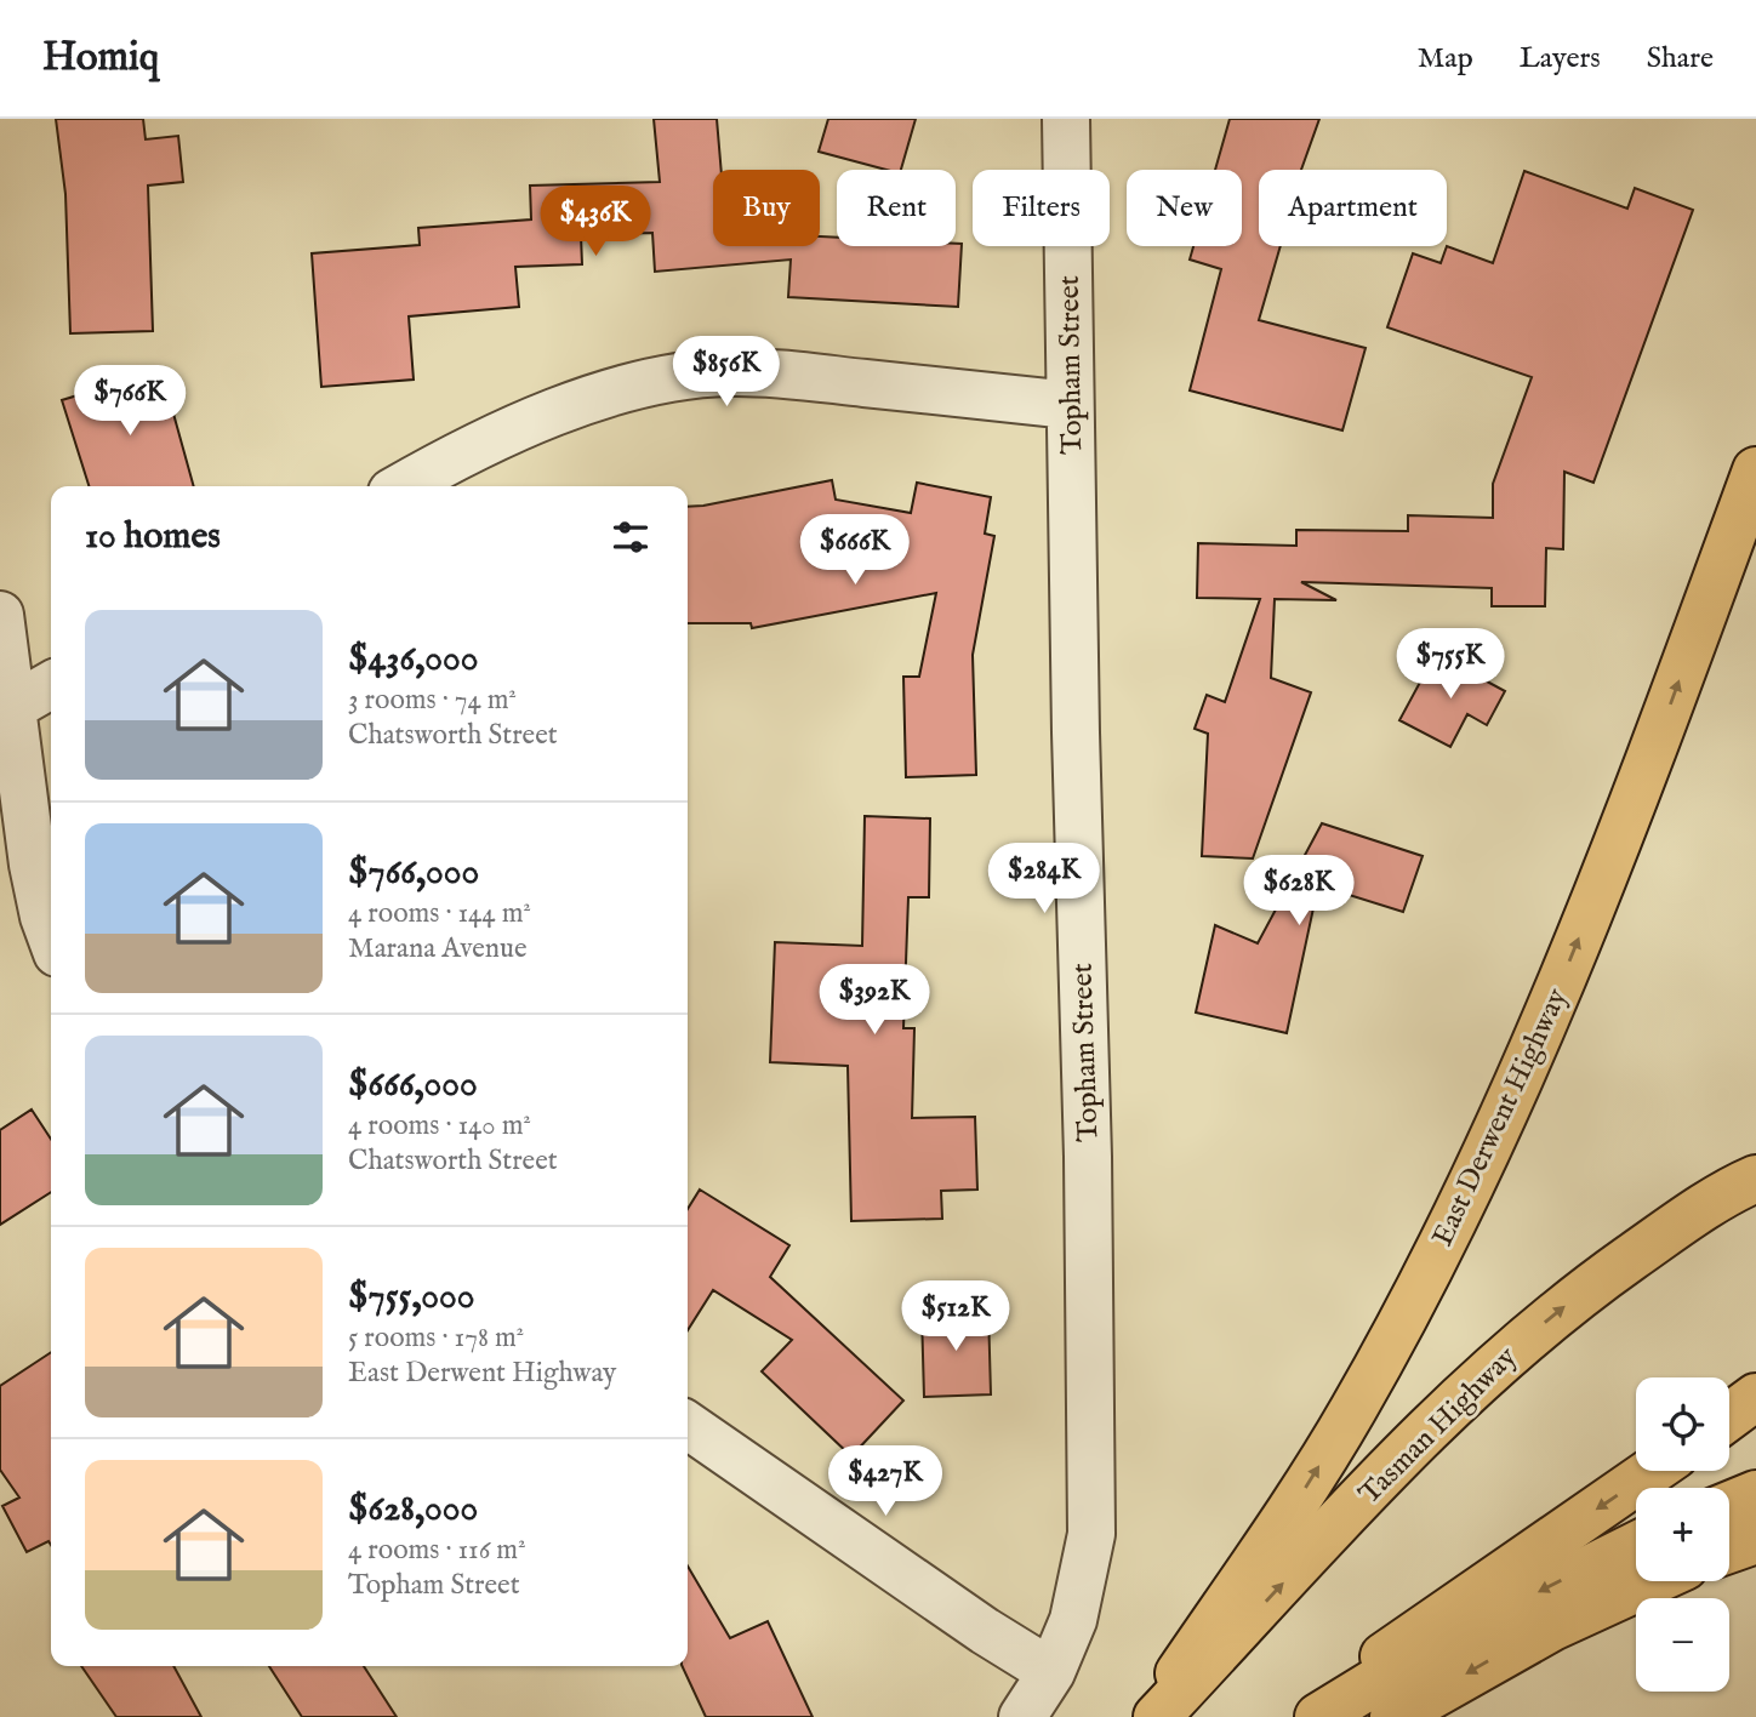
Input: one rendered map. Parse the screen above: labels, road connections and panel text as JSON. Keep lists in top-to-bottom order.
{
  "streets": {
    "main road": ["East Derwent Highway", "Tasman Highway"],
    "street": ["Topham Street"]
  },
  "one_way": ["East Derwent Highway"],
  "page": {
    "header": "Homiq",
    "nav": ["Map", "Layers", "Share"],
    "chip": [
      "Buy",
      "Rent",
      "Filters",
      "New",
      "Apartment"
    ],
    "price": [
      "$436K",
      "$856K",
      "$766K",
      "$666K",
      "$755K",
      "$284K",
      "$628K",
      "$392K",
      "$512K",
      "$427K"
    ],
    "heading": "10 homes",
    "list": [
      {
        "name": "$436,000",
        "note": "3 rooms · 74 m² · Chatsworth Street"
      },
      {
        "name": "$766,000",
        "note": "4 rooms · 144 m² · Marana Avenue"
      },
      {
        "name": "$666,000",
        "note": "4 rooms · 140 m² · Chatsworth Street"
      },
      {
        "name": "$755,000",
        "note": "5 rooms · 178 m² · East Derwent Highway"
      },
      {
        "name": "$628,000",
        "note": "4 rooms · 116 m² · Topham Street"
      }
    ],
    "map_buttons": ["+", "−"]
  }
}
